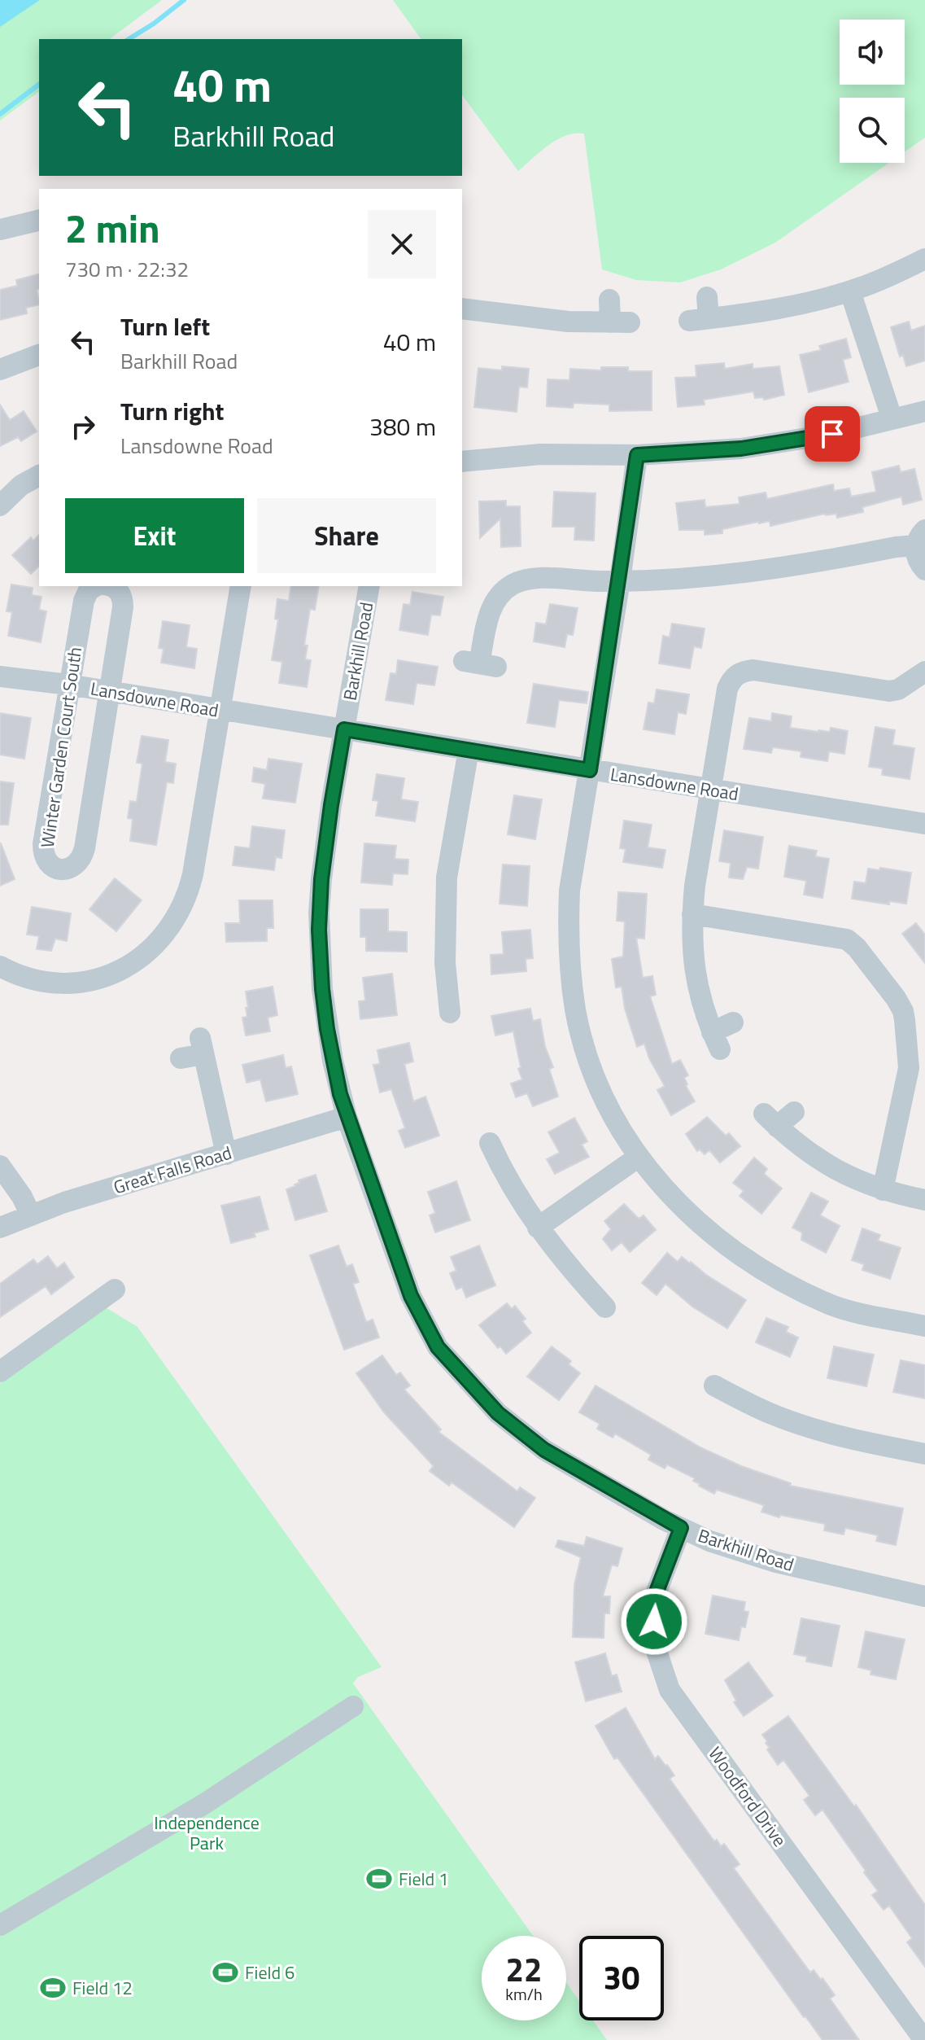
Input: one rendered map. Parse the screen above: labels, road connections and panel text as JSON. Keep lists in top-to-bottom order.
{
  "streets": {
    "street": [
      "Barkhill Road",
      "Lansdowne Road",
      "Winter Garden Court South",
      "Great Falls Road",
      "Woodford Drive"
    ]
  },
  "crossings": [
    ["Barkhill Road", "Lansdowne Road"],
    ["Barkhill Road", "Great Falls Road"],
    ["Barkhill Road", "Woodford Drive"],
    ["Lansdowne Road", "Winter Garden Court South"]
  ],
  "parks": ["Independence Park"],
  "places": {
    "sports": ["Field 1", "Field 6", "Field 12"]
  },
  "page": {
    "turn": ["40 m", "Barkhill Road"],
    "heading": ["2 min", "730 m · 22:32"],
    "list": [
      {
        "name": "Turn left",
        "note": "Barkhill Road",
        "value": "40 m"
      },
      {
        "name": "Turn right",
        "note": "Lansdowne Road",
        "value": "380 m"
      }
    ],
    "buttons": ["Exit", "Share"],
    "speed": "22 km/h",
    "limit": "30"
  }
}
